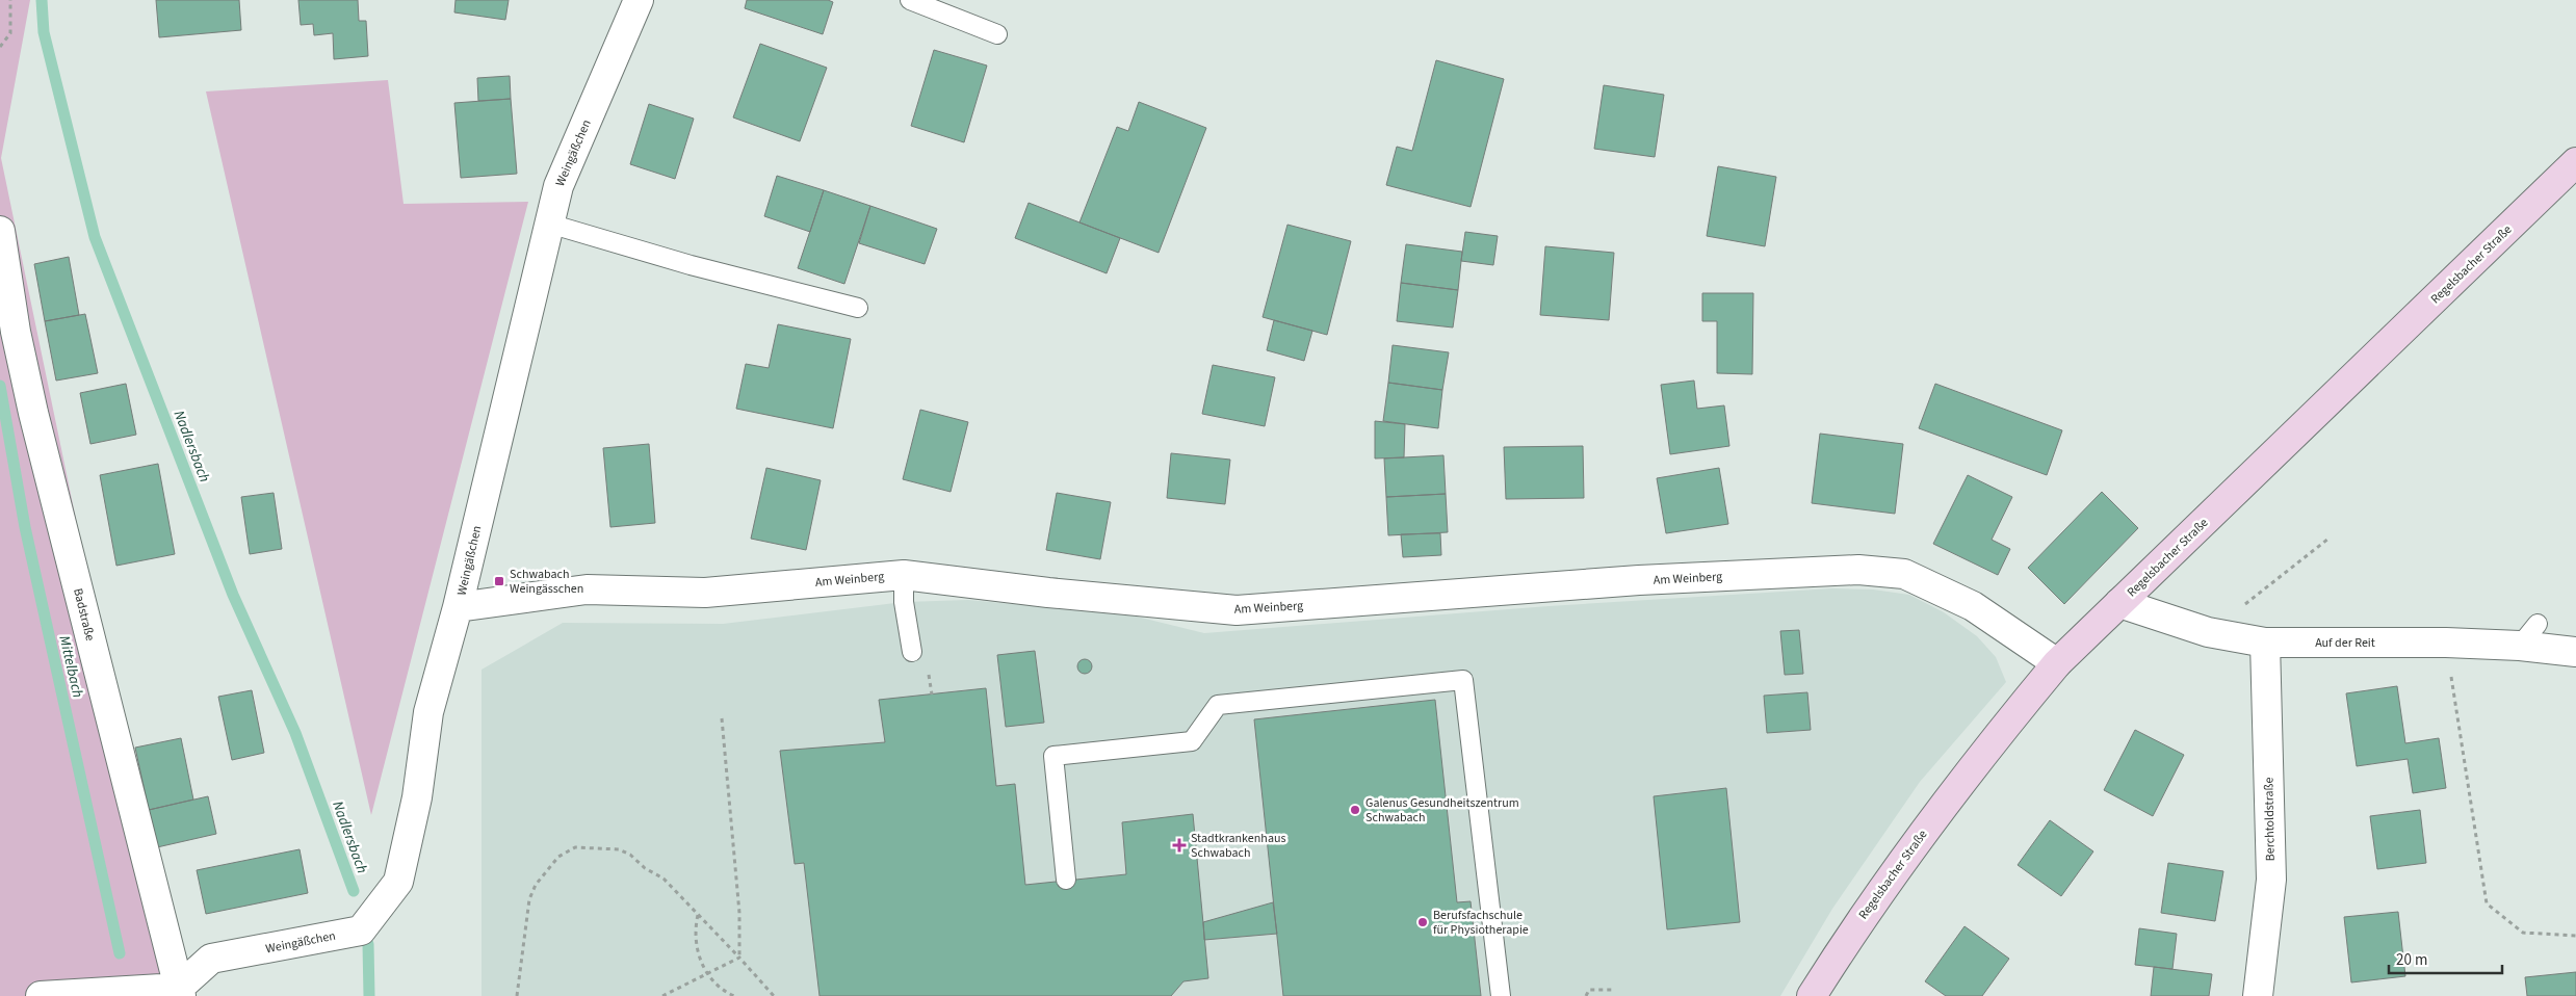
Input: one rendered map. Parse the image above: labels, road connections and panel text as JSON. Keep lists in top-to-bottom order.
{
  "streets": {
    "main road": ["Regelsbacher Straße"],
    "street": [
      "Weingäßchen",
      "Am Weinberg",
      "Badstraße",
      "Auf der Reit",
      "Berchtoldstraße"
    ]
  },
  "crossings": [
    ["Weingäßchen", "Am Weinberg"],
    ["Weingäßchen", "Badstraße"],
    ["Regelsbacher Straße", "Am Weinberg"],
    ["Regelsbacher Straße", "Auf der Reit"],
    ["Auf der Reit", "Berchtoldstraße"]
  ],
  "water": ["Nadlersbach", "Mittelbach"],
  "places": {
    "transit": ["Schwabach Weingässchen"],
    "other": ["Galenus Gesundheitszentrum Schwabach", "Berufsfachschule für Physiotherapie"],
    "health": ["Stadtkrankenhaus Schwabach"]
  },
  "scale_bar": "20 m"
}
